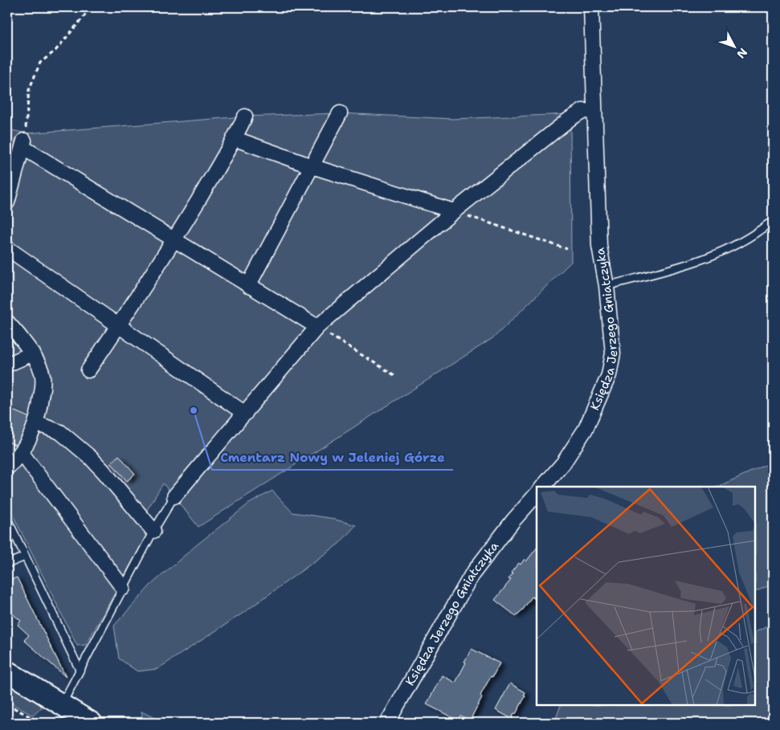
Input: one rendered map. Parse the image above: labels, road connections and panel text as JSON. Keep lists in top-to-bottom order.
{
  "streets": {
    "street": ["Księdza Jerzego Gniatczyka"]
  },
  "places": ["Cmentarz Nowy w Jeleniej Górze"],
  "north": "bottom right"
}
